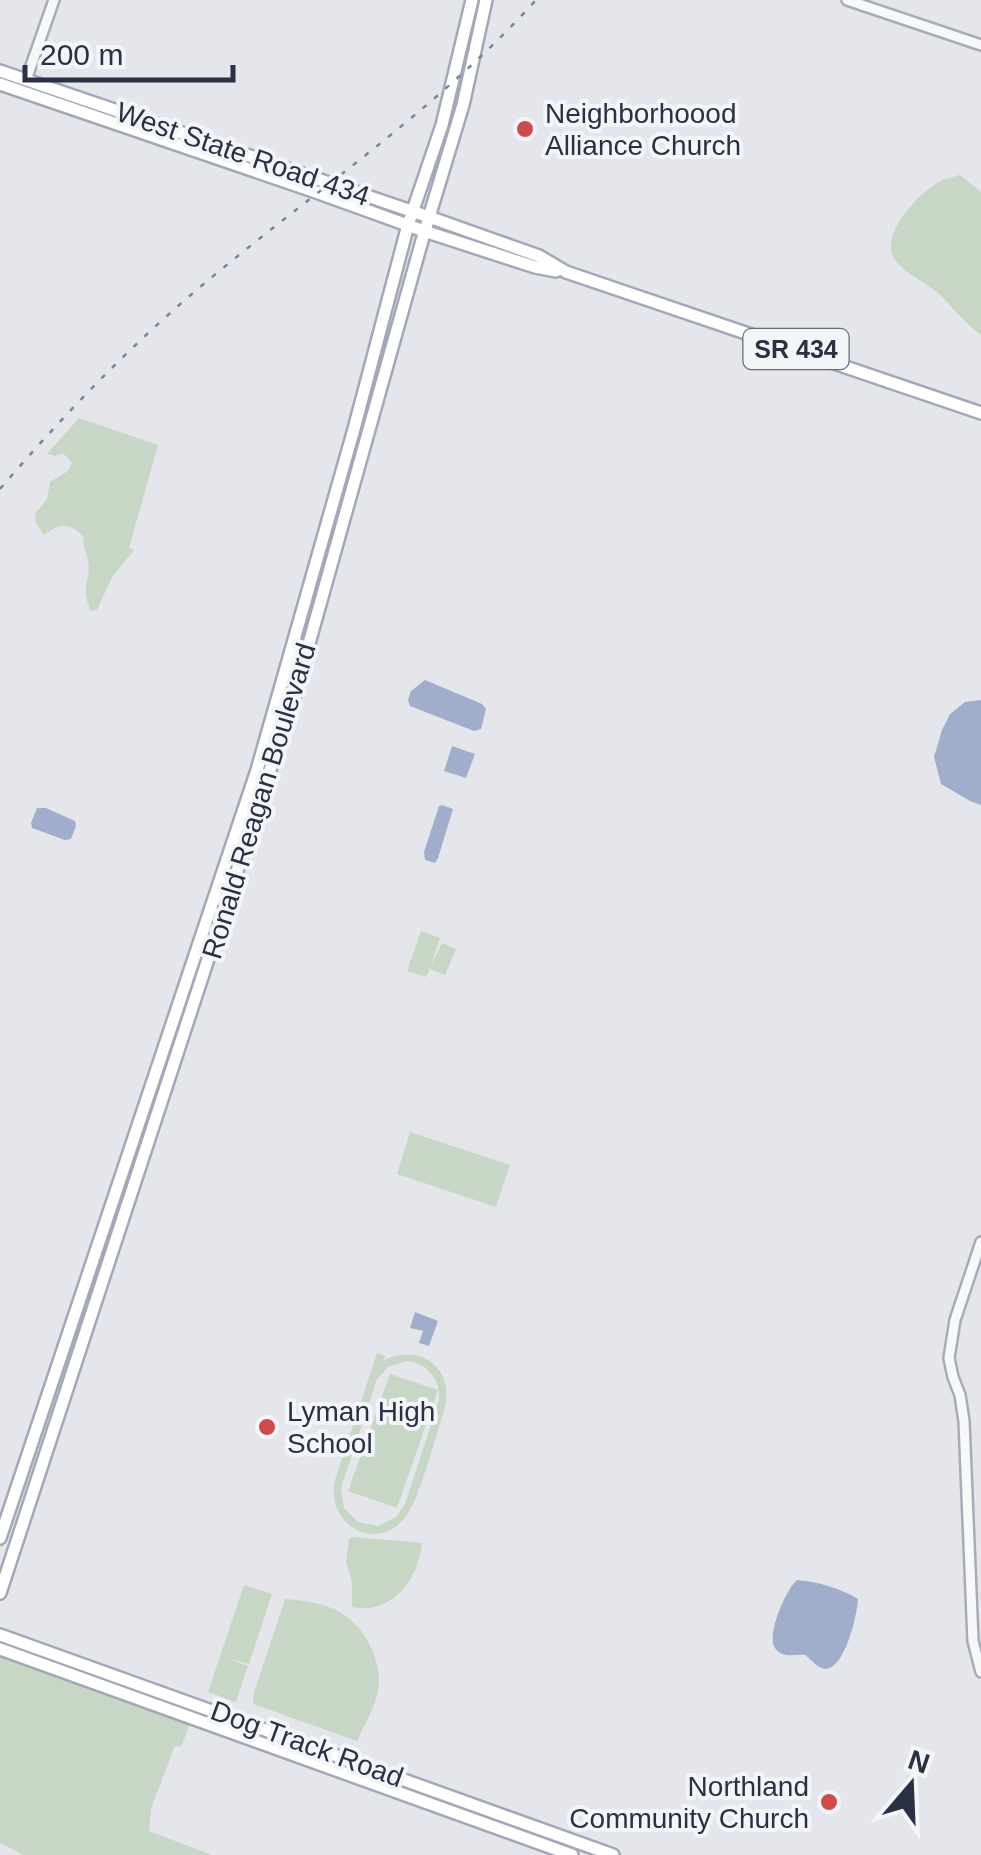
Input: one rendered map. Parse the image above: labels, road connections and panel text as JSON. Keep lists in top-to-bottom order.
{
  "streets": {
    "main road": [
      "West State Road 434",
      "SR 434",
      "Ronald Reagan Boulevard",
      "Dog Track Road"
    ]
  },
  "crossings": [
    ["West State Road 434", "SR 434"],
    ["West State Road 434", "Ronald Reagan Boulevard"],
    ["SR 434", "Ronald Reagan Boulevard"]
  ],
  "places": ["Neighborhoood Alliance Church", "Lyman High School", "Northland Community Church"],
  "scale_bar": "200 m",
  "north": "top"
}
